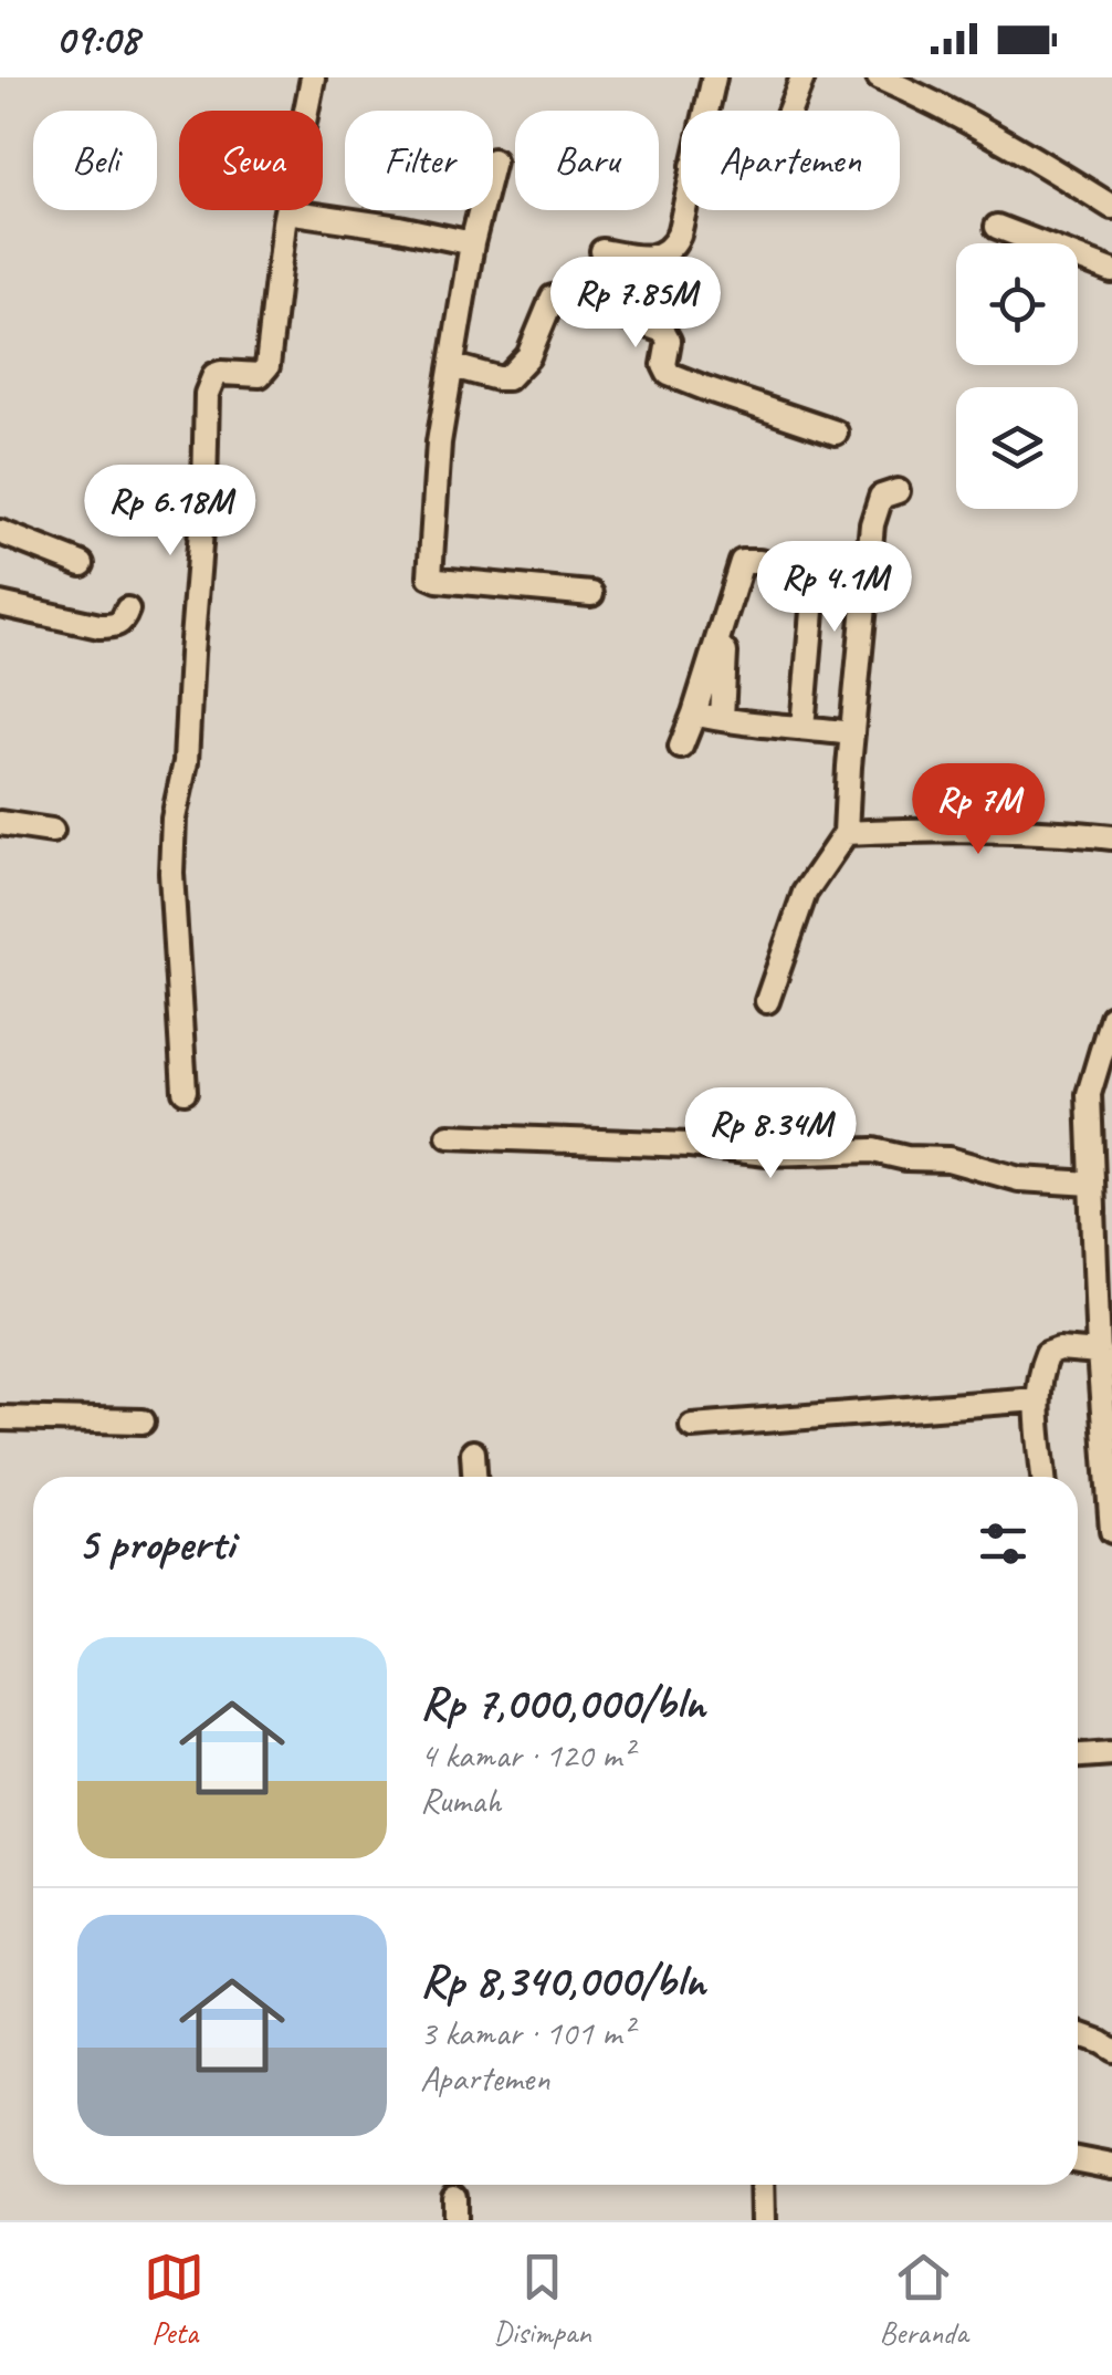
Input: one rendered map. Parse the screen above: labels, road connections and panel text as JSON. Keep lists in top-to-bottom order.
{
  "page": {
    "status": "09:08",
    "chip": [
      "Beli",
      "Sewa",
      "Filter",
      "Baru",
      "Apartemen"
    ],
    "price": [
      "Rp 7.85M",
      "Rp 6.18M",
      "Rp 4.1M",
      "Rp 7M",
      "Rp 8.34M"
    ],
    "heading": "5 properti",
    "list": [
      {
        "name": "Rp 7,000,000/bln",
        "note": "4 kamar · 120 m² · Rumah"
      },
      {
        "name": "Rp 8,340,000/bln",
        "note": "3 kamar · 101 m² · Apartemen"
      }
    ],
    "tabs": ["Peta", "Disimpan", "Beranda"]
  }
}
